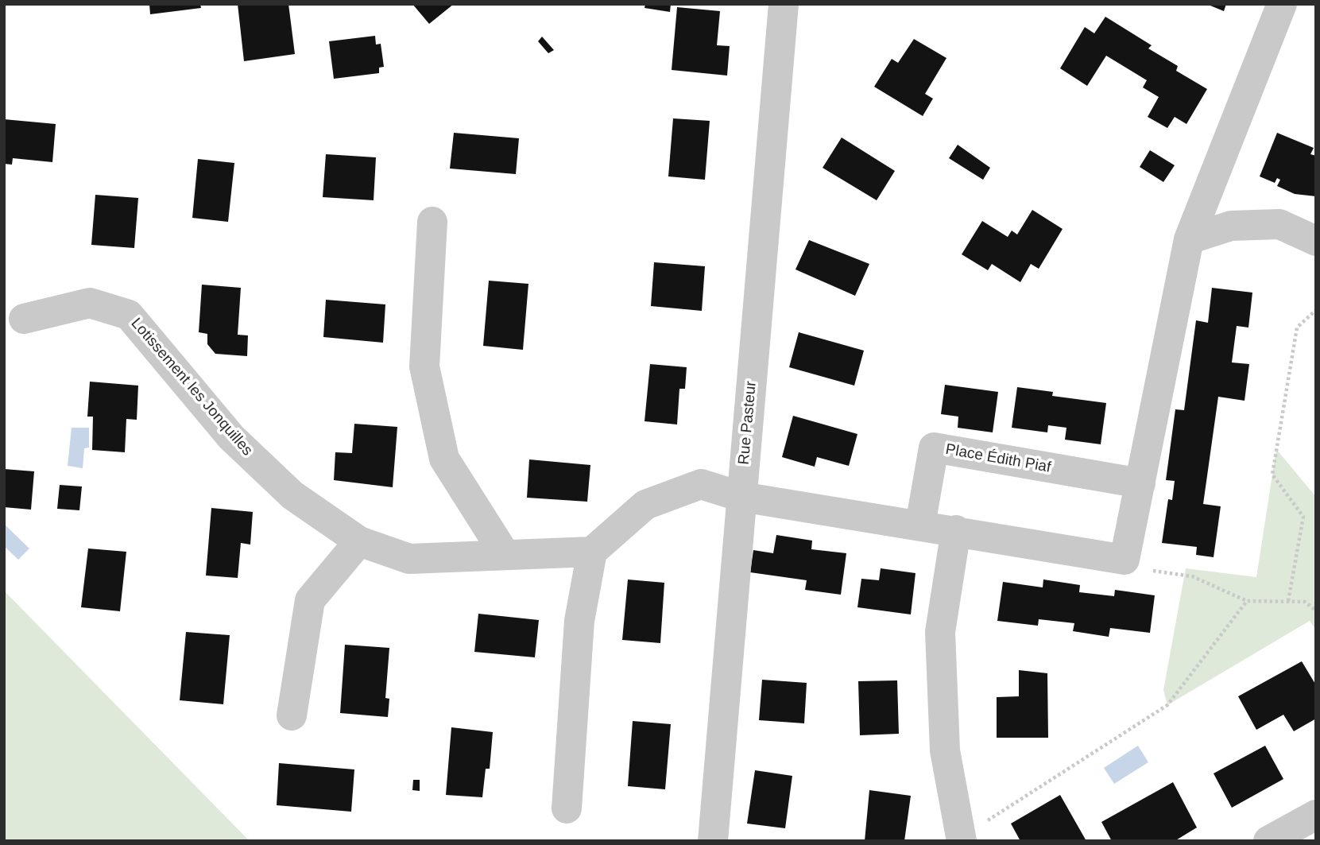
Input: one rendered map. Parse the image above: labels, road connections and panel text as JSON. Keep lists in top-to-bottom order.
{
  "streets": {
    "street": ["Lotissement les Jonquilles", "Rue Pasteur", "Place Édith Piaf"]
  }
}
